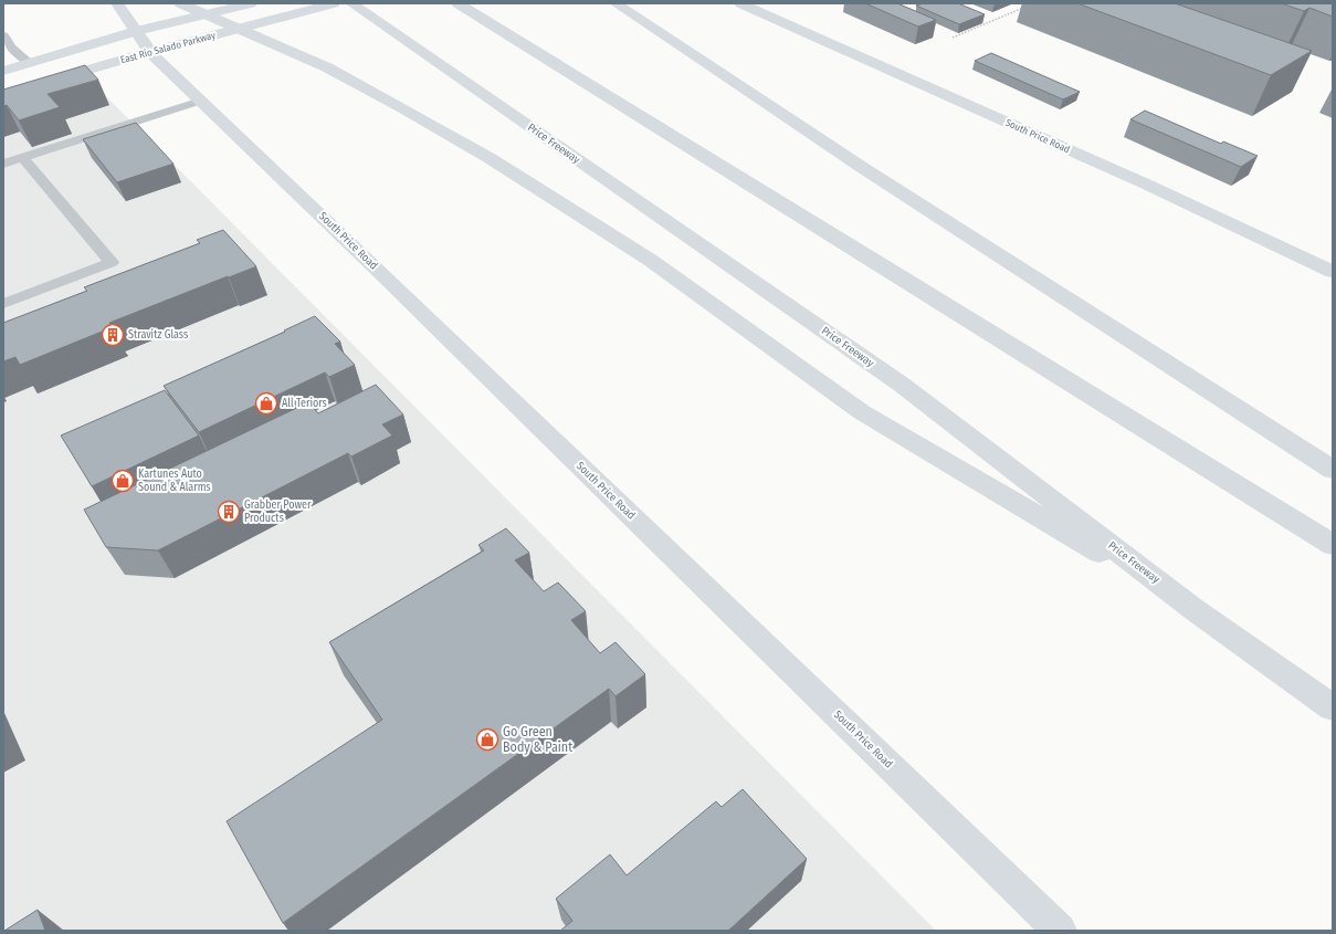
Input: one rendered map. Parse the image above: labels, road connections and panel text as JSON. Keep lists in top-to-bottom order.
{
  "streets": {
    "main road": ["East Rio Salado Parkway", "South Price Road", "Price Freeway"]
  },
  "crossings": [
    ["East Rio Salado Parkway", "South Price Road"]
  ],
  "places": {
    "building": ["Stravitz Glass", "Grabber Power Products"],
    "shop": ["All Teriors", "Kartunes Auto Sound & Alarms", "Go Green Body & Paint"]
  }
}
